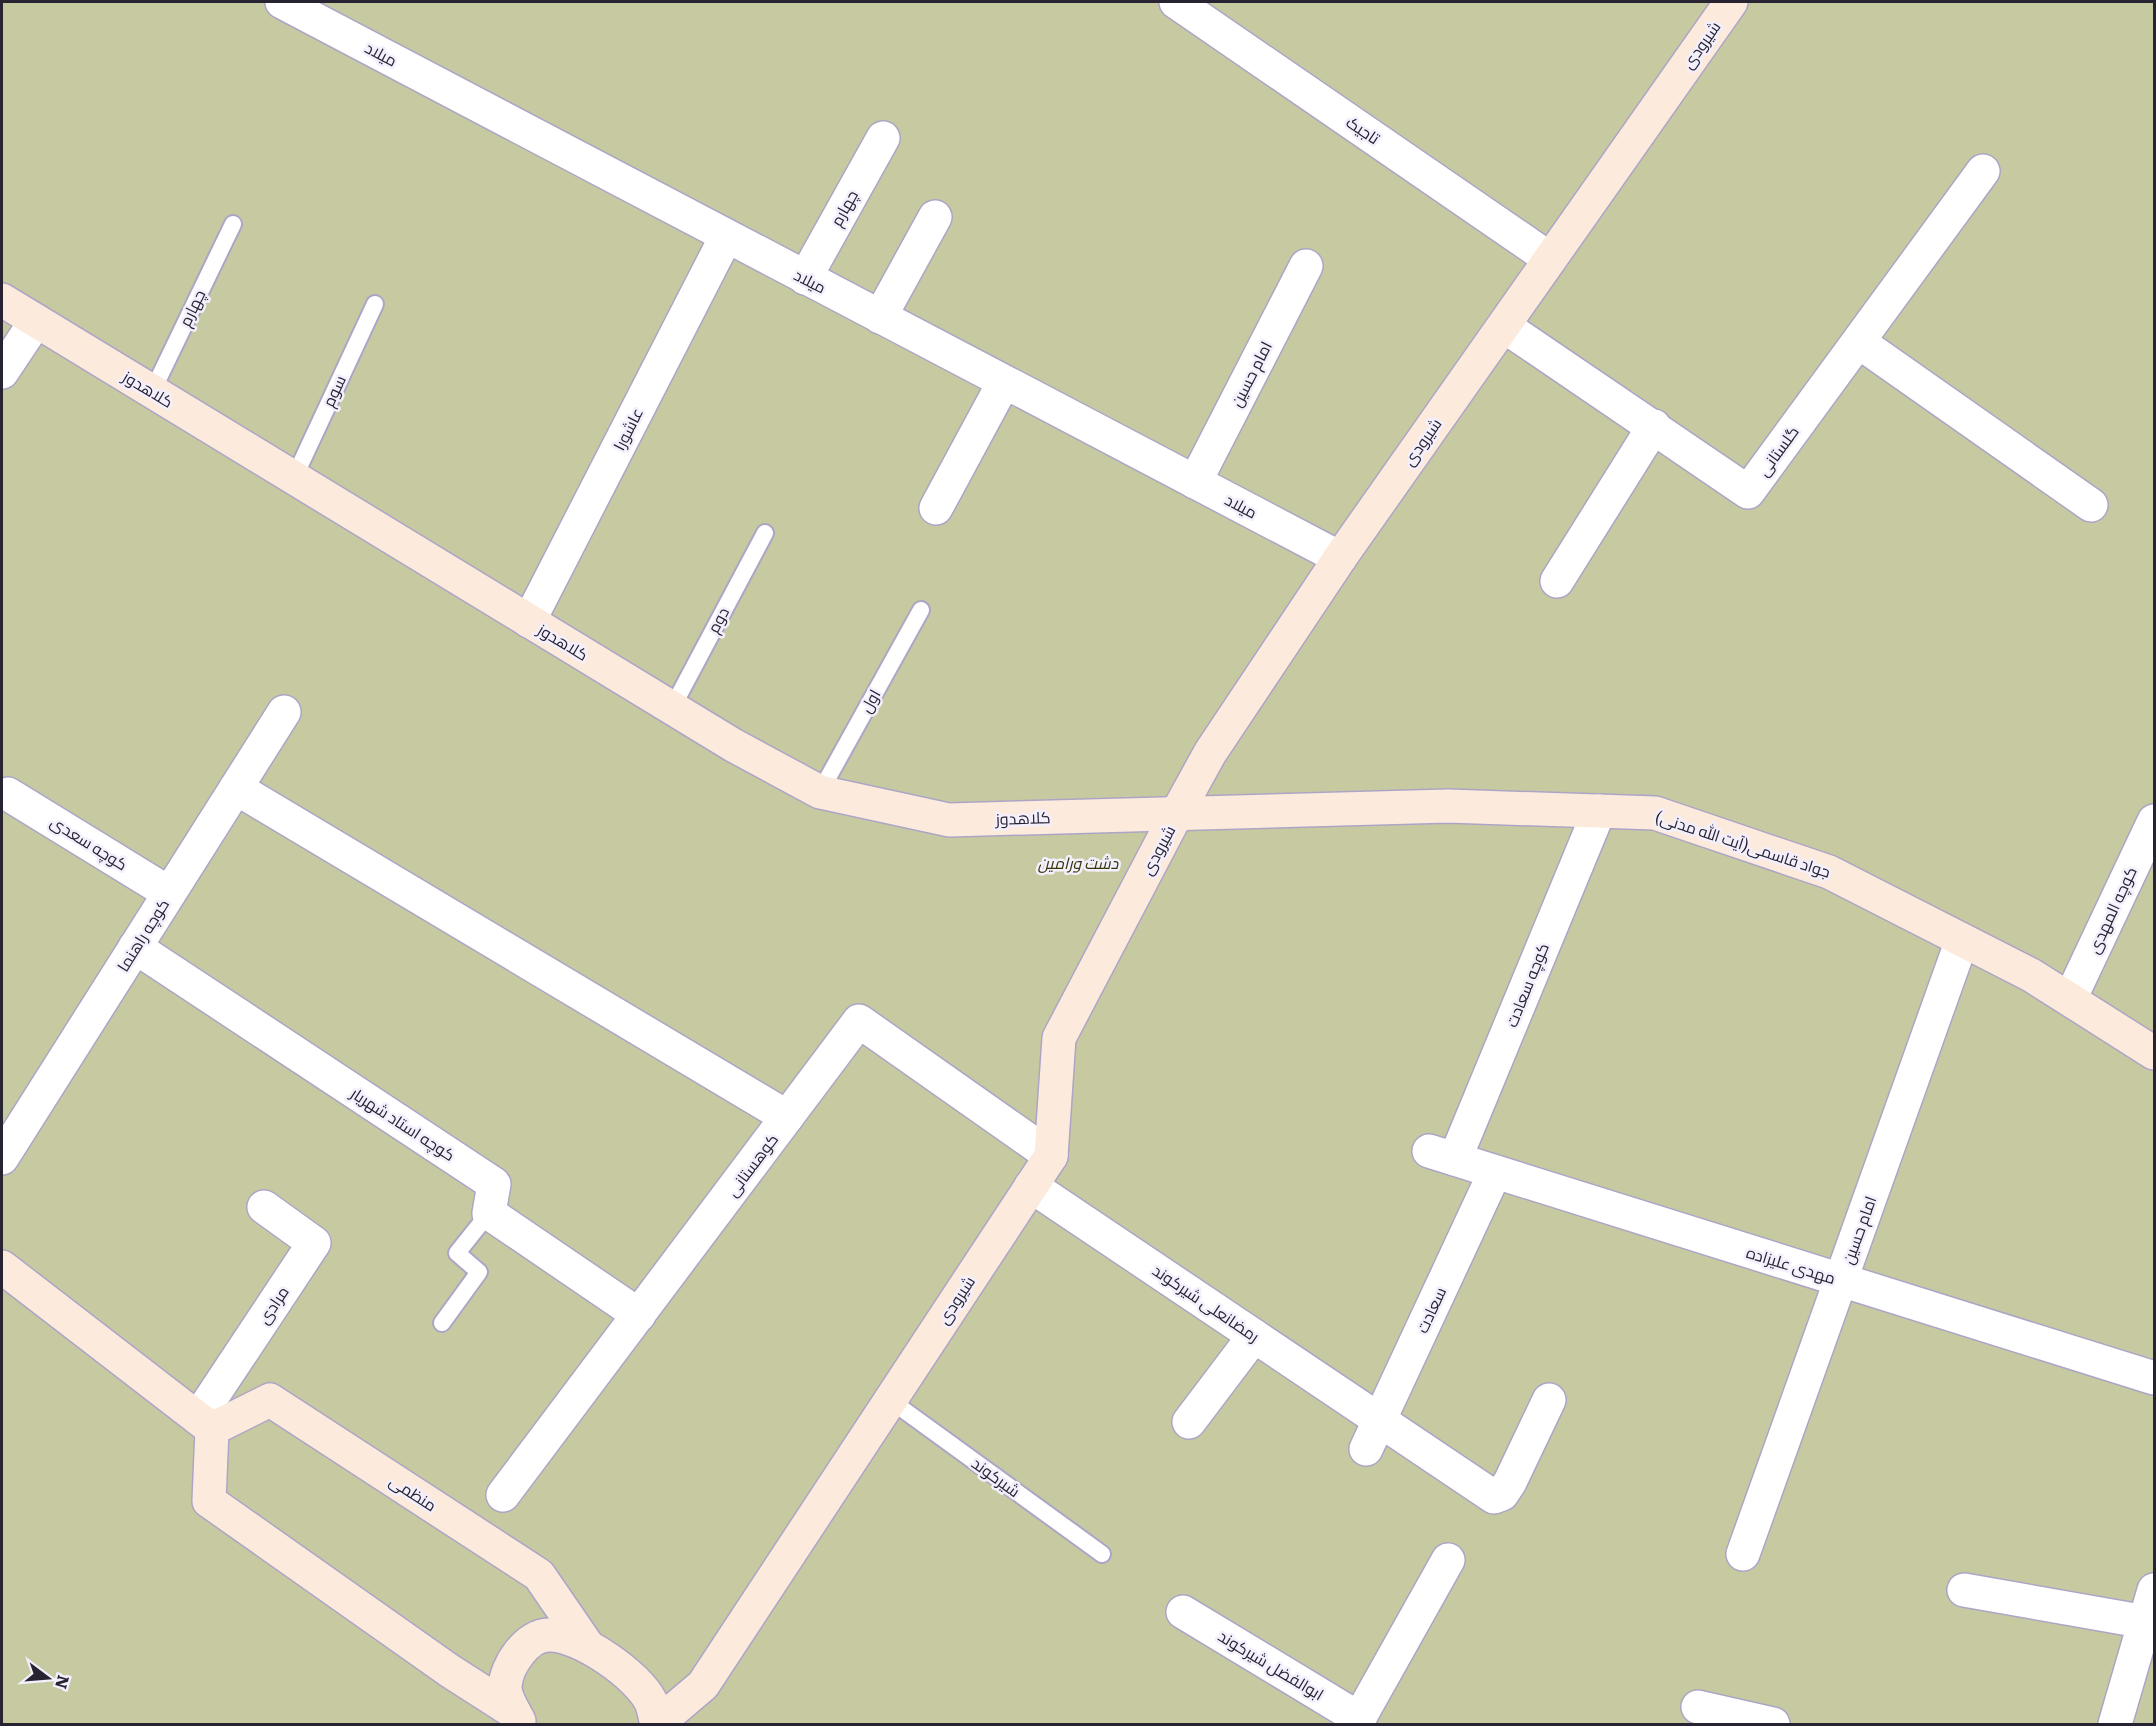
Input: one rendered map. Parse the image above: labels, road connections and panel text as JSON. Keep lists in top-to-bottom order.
{
  "streets": {
    "street": [
      "شیرودی",
      "میلاد",
      "تاجیک",
      "چهارم",
      "امام حسین",
      "کلاهدوز",
      "عاشورا",
      "گلستانی",
      "کوچه سعدی",
      "جواد قاسمی(آیت الله مدنی)",
      "کوچه المهدی",
      "کوچه راهنما",
      "کوچه سعادت",
      "کوچه استاد شهریار",
      "کوهستانی",
      "مهدی علیزاده",
      "رمضانعلی شیرکوند",
      "مرادی",
      "سعادت",
      "منظمی",
      "ابوالفضل شیرکوند"
    ],
    "lane": [
      "سوم",
      "دوم",
      "اول",
      "شیرکوند"
    ]
  },
  "crossings": [
    ["شیرودی", "میلاد"],
    ["شیرودی", "تاجیک"],
    ["شیرودی", "کلاهدوز"],
    ["شیرودی", "گلستانی"],
    ["شیرودی", "جواد قاسمی(آیت الله مدنی)"],
    ["شیرودی", "کوهستانی"],
    ["شیرودی", "رمضانعلی شیرکوند"],
    ["شیرودی", "شیرکوند"],
    ["میلاد", "چهارم"],
    ["میلاد", "امام حسین"],
    ["میلاد", "عاشورا"],
    ["چهارم", "کلاهدوز"],
    ["امام حسین", "جواد قاسمی(آیت الله مدنی)"],
    ["امام حسین", "مهدی علیزاده"],
    ["کلاهدوز", "سوم"],
    ["کلاهدوز", "عاشورا"],
    ["کلاهدوز", "دوم"],
    ["کلاهدوز", "اول"],
    ["کلاهدوز", "جواد قاسمی(آیت الله مدنی)"],
    ["کوچه سعدی", "کوچه راهنما"],
    ["جواد قاسمی(آیت الله مدنی)", "کوچه المهدی"],
    ["جواد قاسمی(آیت الله مدنی)", "کوچه سعادت"],
    ["کوچه راهنما", "کوچه استاد شهریار"],
    ["کوچه سعادت", "مهدی علیزاده"],
    ["مهدی علیزاده", "سعادت"],
    ["رمضانعلی شیرکوند", "سعادت"],
    ["مرادی", "منظمی"]
  ],
  "parks": ["دشت ورامین"],
  "north": "right"
}
